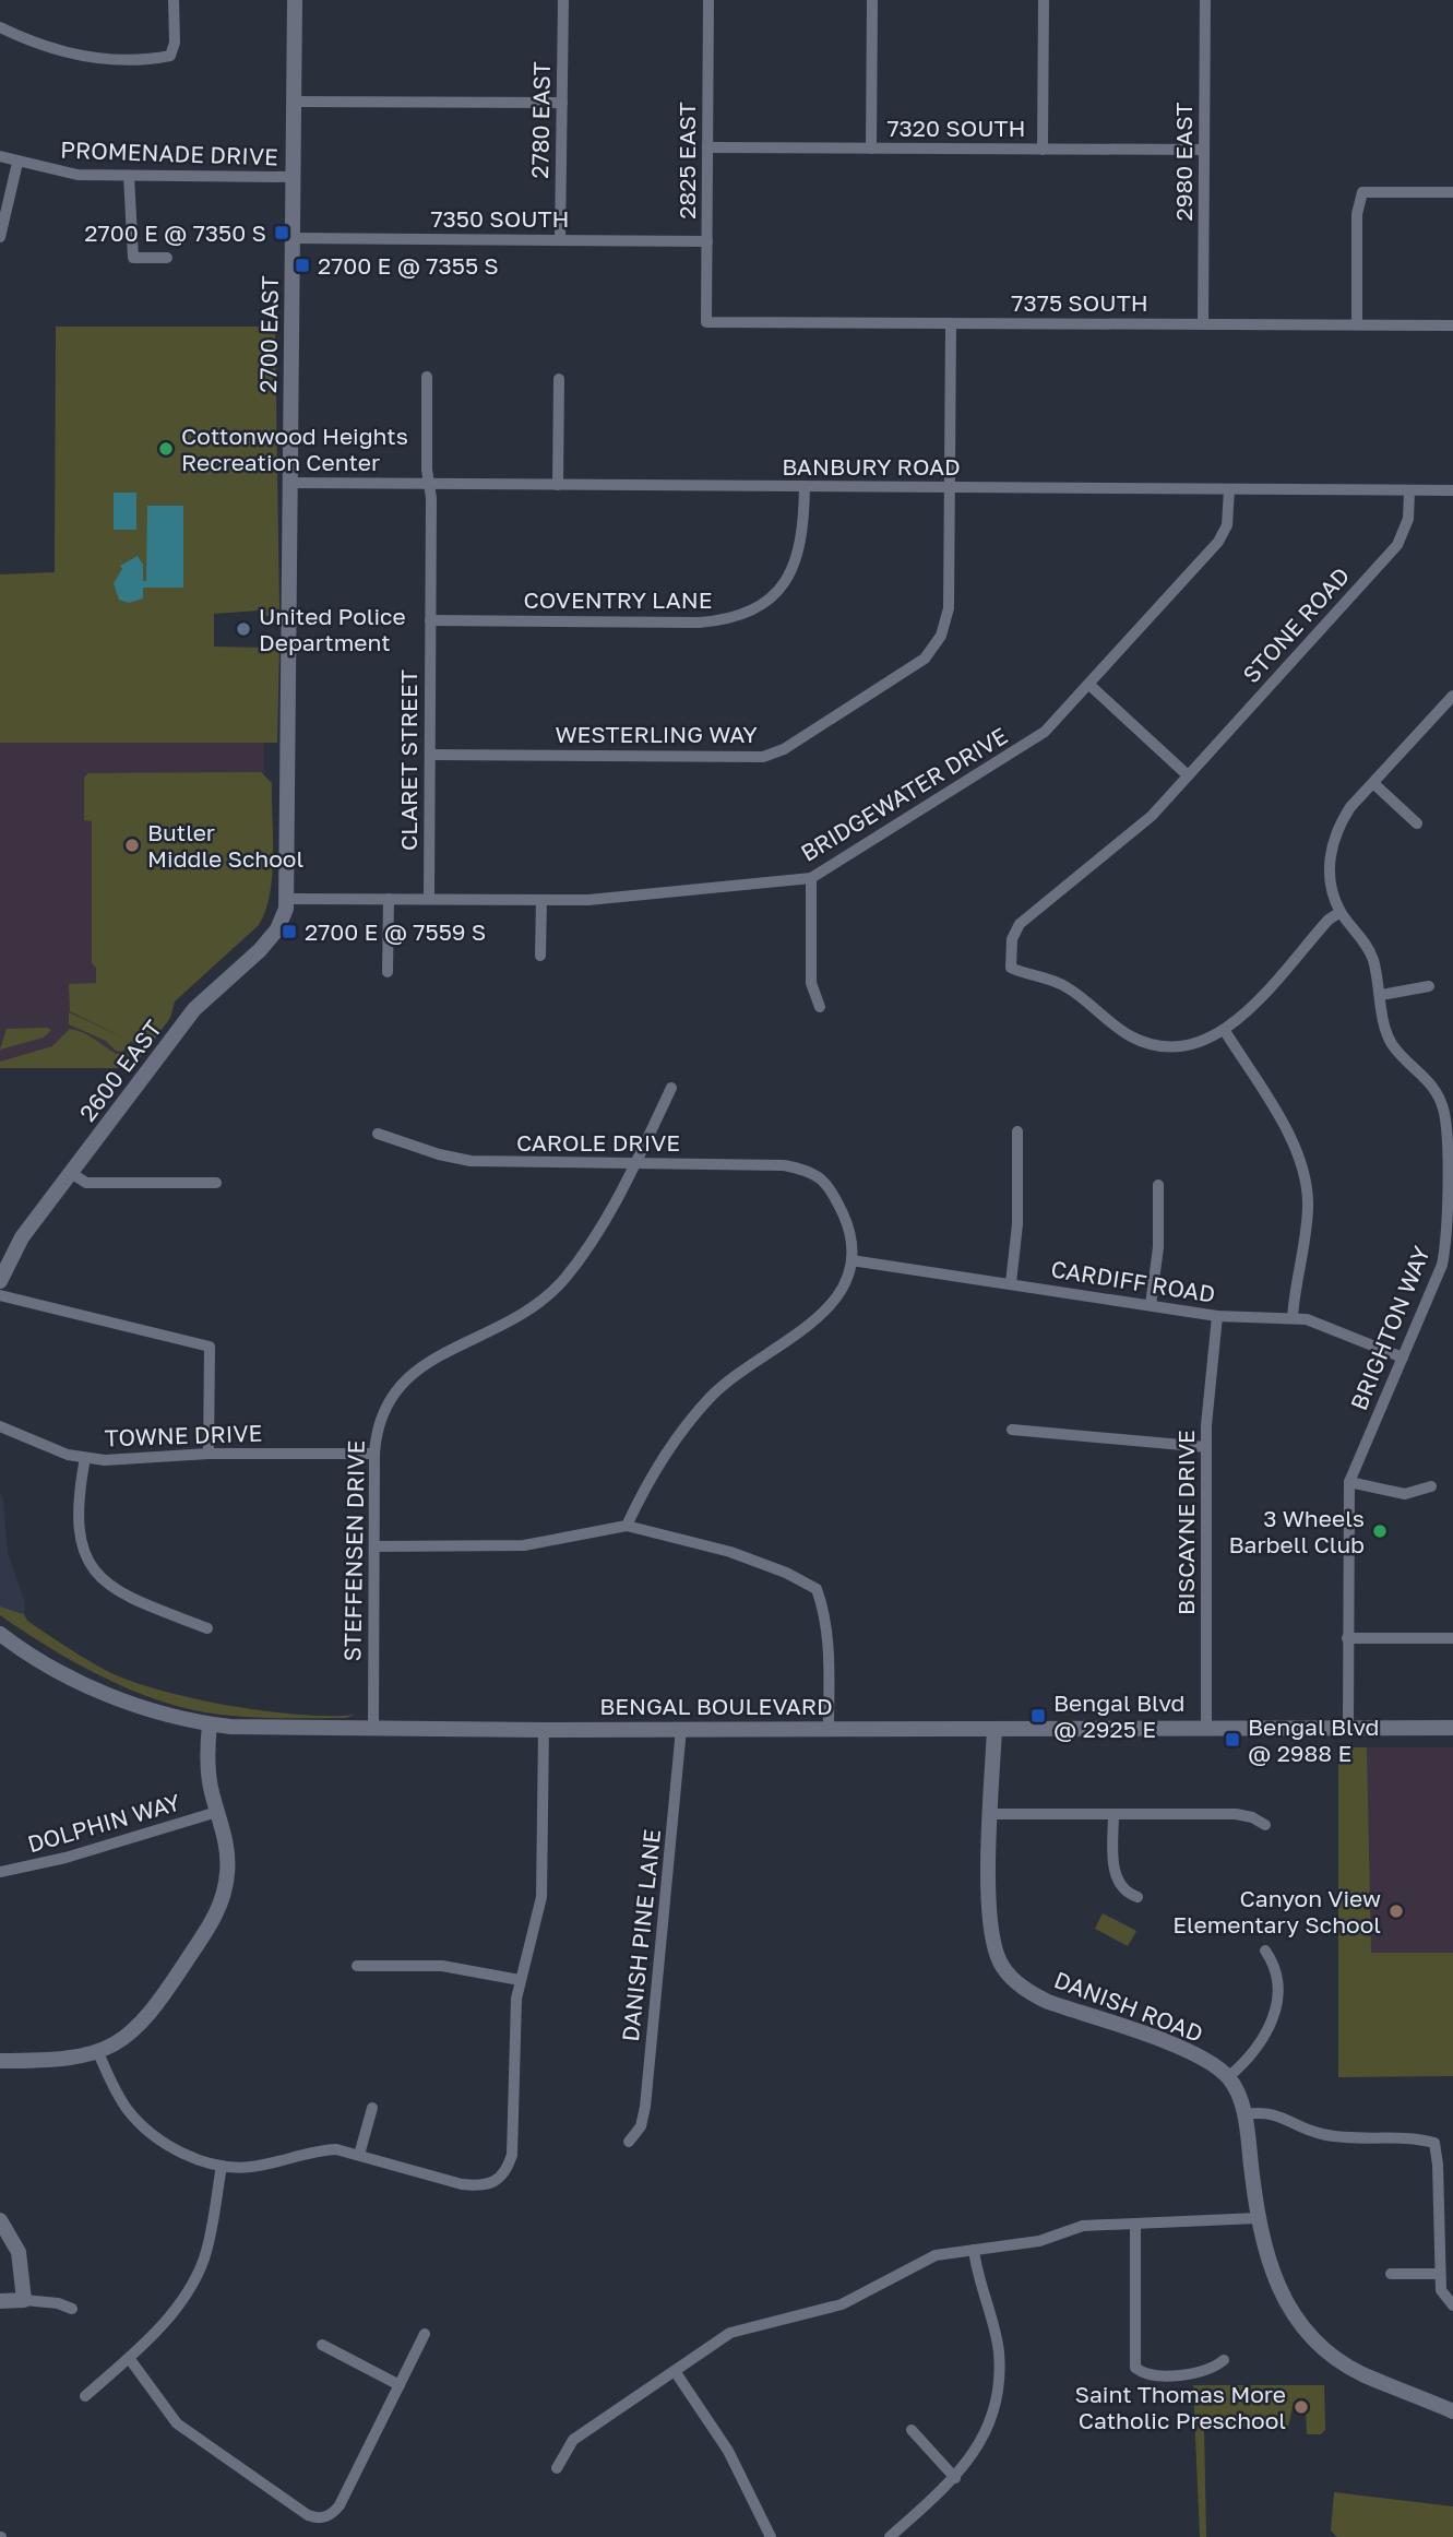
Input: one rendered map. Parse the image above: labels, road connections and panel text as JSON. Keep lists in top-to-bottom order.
{
  "streets": {
    "street": [
      "2780 EAST",
      "7320 SOUTH",
      "PROMENADE DRIVE",
      "2825 EAST",
      "2980 EAST",
      "7350 SOUTH",
      "7375 SOUTH",
      "2700 EAST",
      "BANBURY ROAD",
      "COVENTRY LANE",
      "STONE ROAD",
      "WESTERLING WAY",
      "CLARET STREET",
      "BRIDGEWATER DRIVE",
      "2600 EAST",
      "CAROLE DRIVE",
      "CARDIFF ROAD",
      "BRIGHTON WAY",
      "TOWNE DRIVE",
      "BISCAYNE DRIVE",
      "STEFFENSEN DRIVE",
      "BENGAL BOULEVARD",
      "DOLPHIN WAY",
      "DANISH PINE LANE",
      "DANISH ROAD"
    ]
  },
  "crossings": [
    ["2780 EAST", "7350 SOUTH"],
    ["7320 SOUTH", "2825 EAST"],
    ["7320 SOUTH", "2980 EAST"],
    ["PROMENADE DRIVE", "2700 EAST"],
    ["2825 EAST", "7350 SOUTH"],
    ["2825 EAST", "7375 SOUTH"],
    ["2980 EAST", "7375 SOUTH"],
    ["7350 SOUTH", "2700 EAST"],
    ["7375 SOUTH", "WESTERLING WAY"],
    ["2700 EAST", "BANBURY ROAD"],
    ["2700 EAST", "BRIDGEWATER DRIVE"],
    ["2700 EAST", "2600 EAST"],
    ["BANBURY ROAD", "COVENTRY LANE"],
    ["BANBURY ROAD", "STONE ROAD"],
    ["BANBURY ROAD", "WESTERLING WAY"],
    ["BANBURY ROAD", "CLARET STREET"],
    ["BANBURY ROAD", "BRIDGEWATER DRIVE"],
    ["COVENTRY LANE", "CLARET STREET"],
    ["WESTERLING WAY", "CLARET STREET"],
    ["CLARET STREET", "BRIDGEWATER DRIVE"],
    ["BRIDGEWATER DRIVE", "2600 EAST"],
    ["CAROLE DRIVE", "CARDIFF ROAD"],
    ["CAROLE DRIVE", "STEFFENSEN DRIVE"],
    ["CARDIFF ROAD", "BRIGHTON WAY"],
    ["CARDIFF ROAD", "BISCAYNE DRIVE"],
    ["BRIGHTON WAY", "BENGAL BOULEVARD"],
    ["TOWNE DRIVE", "STEFFENSEN DRIVE"],
    ["BISCAYNE DRIVE", "BENGAL BOULEVARD"],
    ["STEFFENSEN DRIVE", "BENGAL BOULEVARD"],
    ["BENGAL BOULEVARD", "DANISH PINE LANE"],
    ["BENGAL BOULEVARD", "DANISH ROAD"]
  ],
  "places": {
    "transit": [
      "2700 E @ 7350 S",
      "2700 E @ 7355 S",
      "2700 E @ 7559 S",
      "Bengal Blvd @ 2925 E",
      "Bengal Blvd @ 2988 E"
    ],
    "other": [
      "Cottonwood Heights Recreation Center",
      "United Police Department",
      "Butler Middle School",
      "3 Wheels Barbell Club",
      "Canyon View Elementary School",
      "Saint Thomas More Catholic Preschool"
    ]
  }
}
